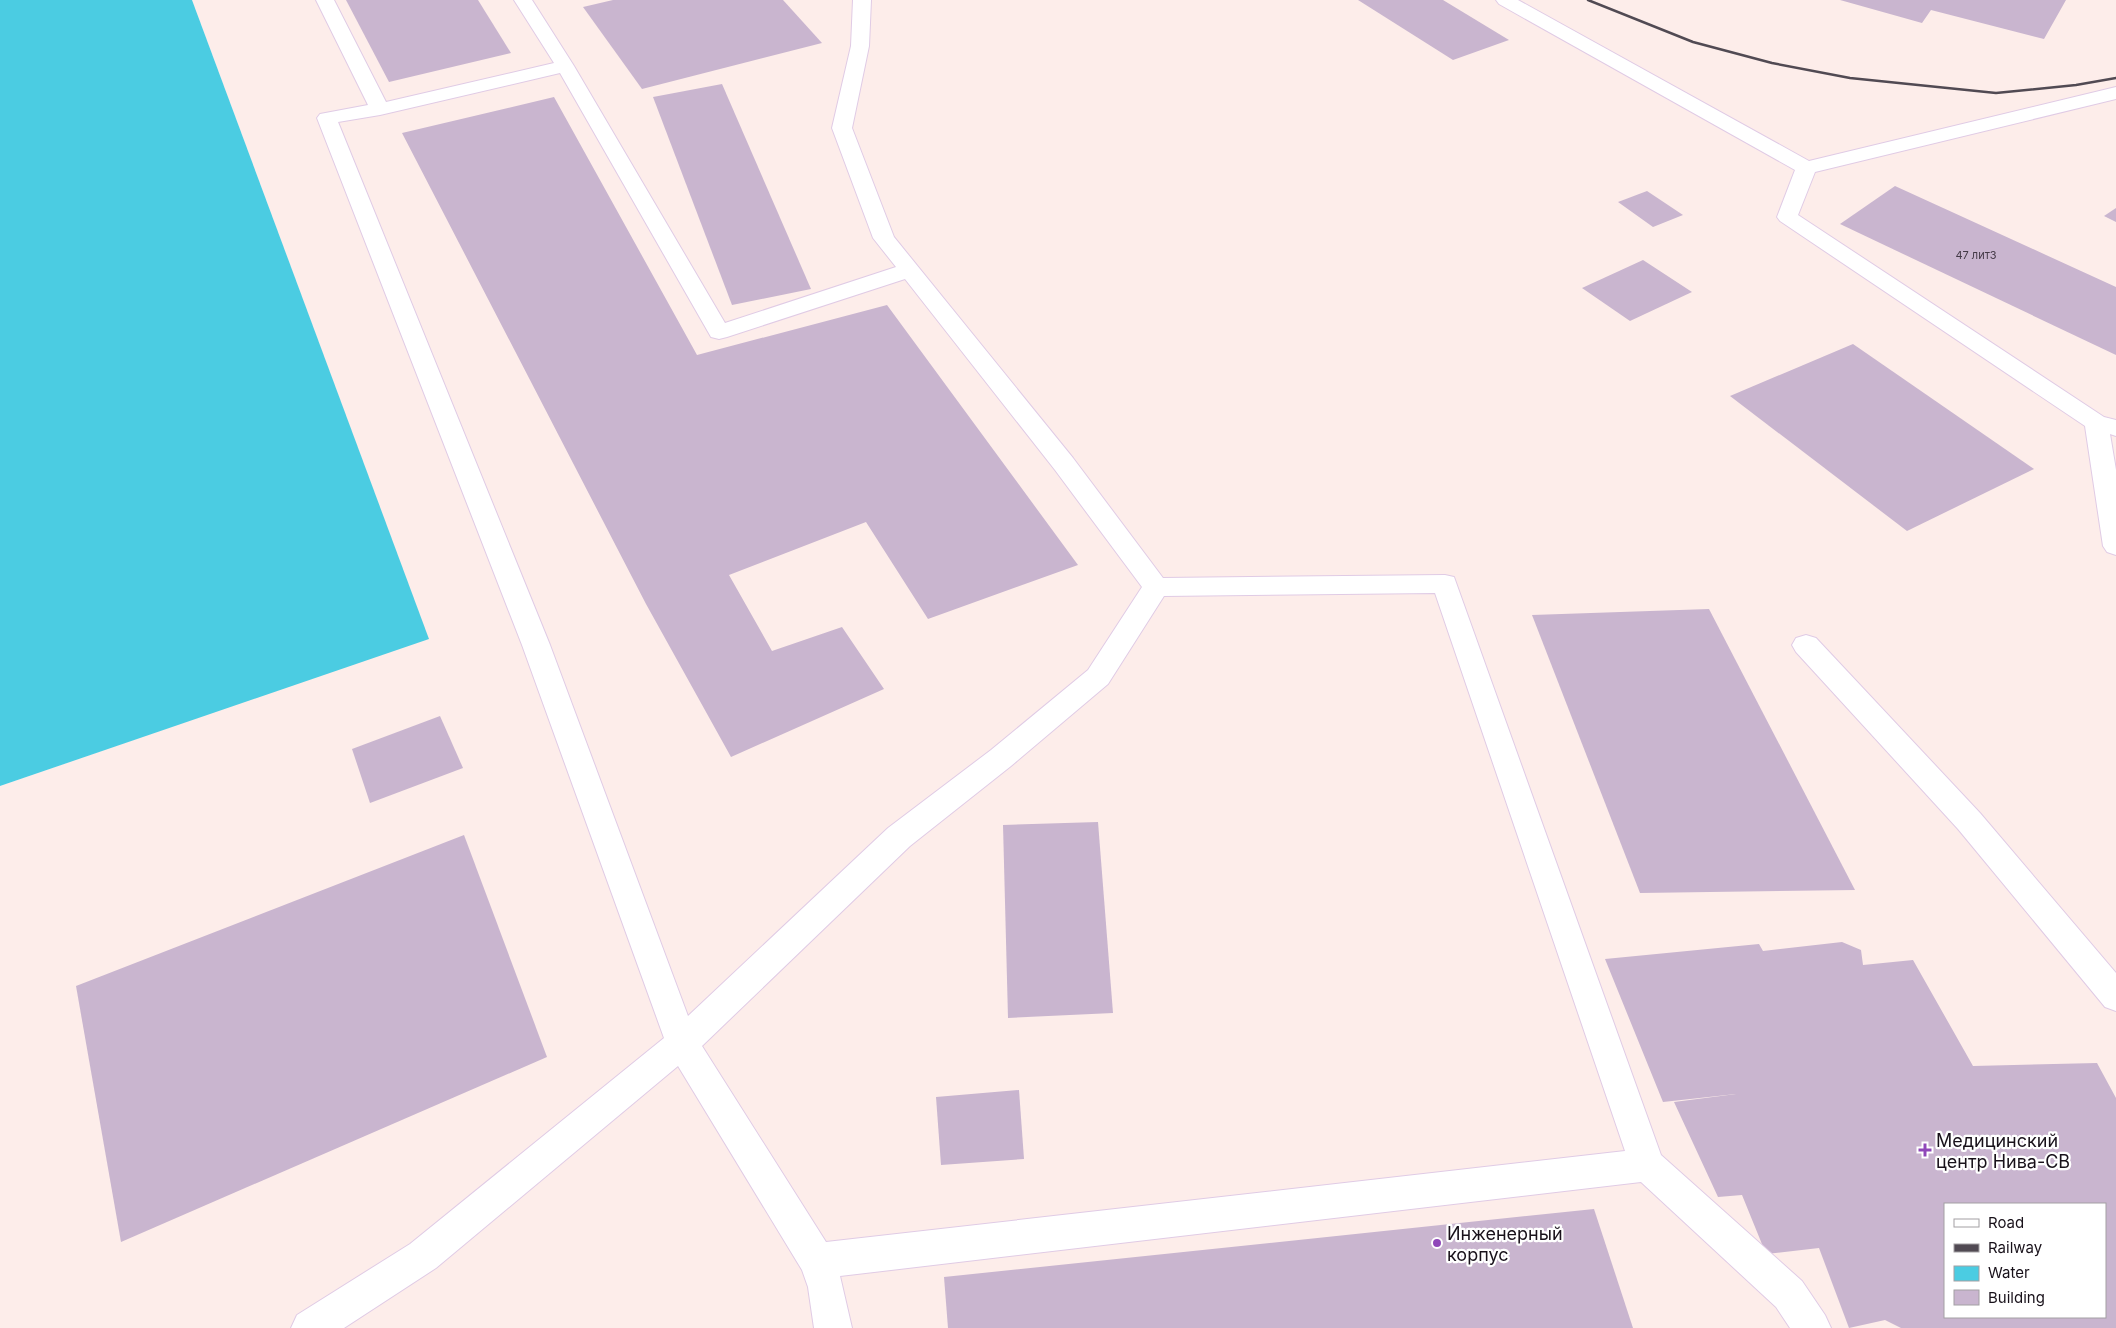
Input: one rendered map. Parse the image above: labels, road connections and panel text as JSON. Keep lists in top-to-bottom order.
{
  "places": {
    "health": ["Медицинский центр Нива-СВ"],
    "other": ["Инженерный корпус"]
  },
  "house_numbers": ["47 литЗ"],
  "legend": [
    "Road",
    "Railway",
    "Water",
    "Building"
  ]
}
